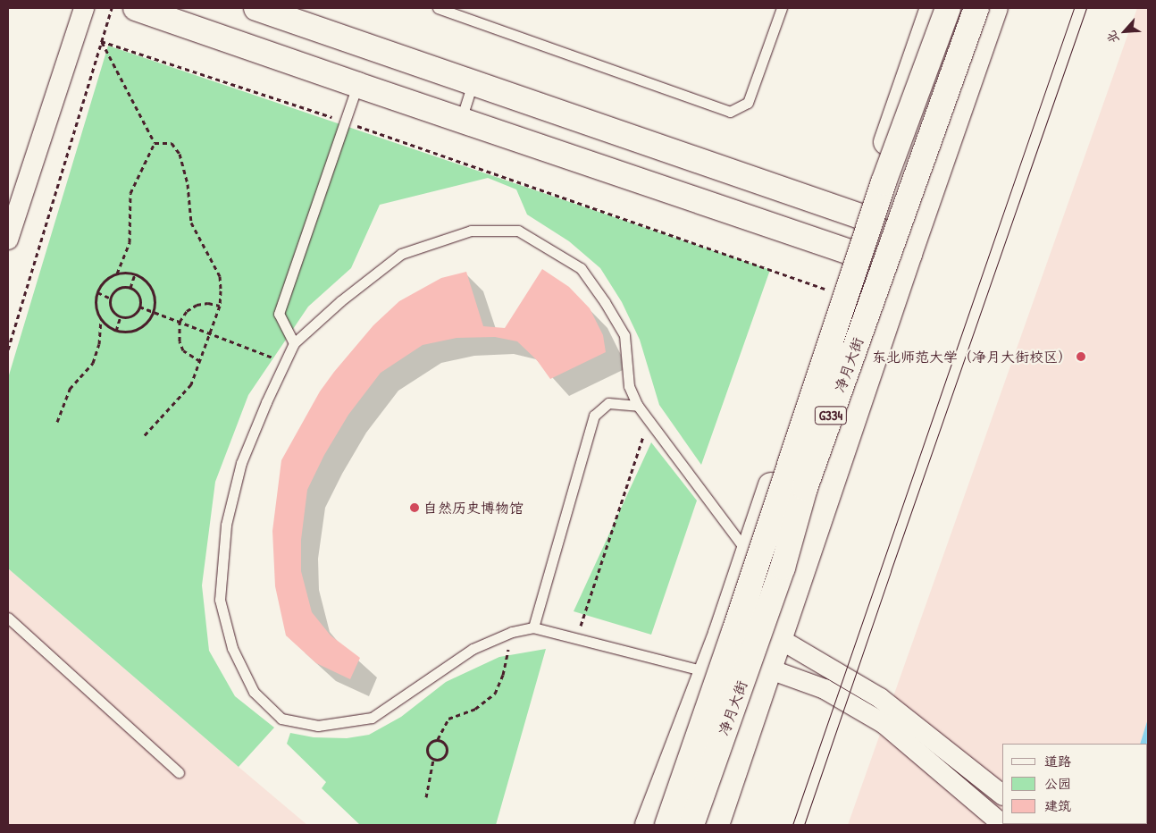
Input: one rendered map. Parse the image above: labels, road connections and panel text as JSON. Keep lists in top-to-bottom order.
{
  "streets": {
    "main road": ["净月大街", "G334"]
  },
  "places": ["东北师范大学（净月大街校区）", "自然历史博物馆"],
  "legend": ["道路", "公园", "建筑"],
  "north": "bottom left"
}
